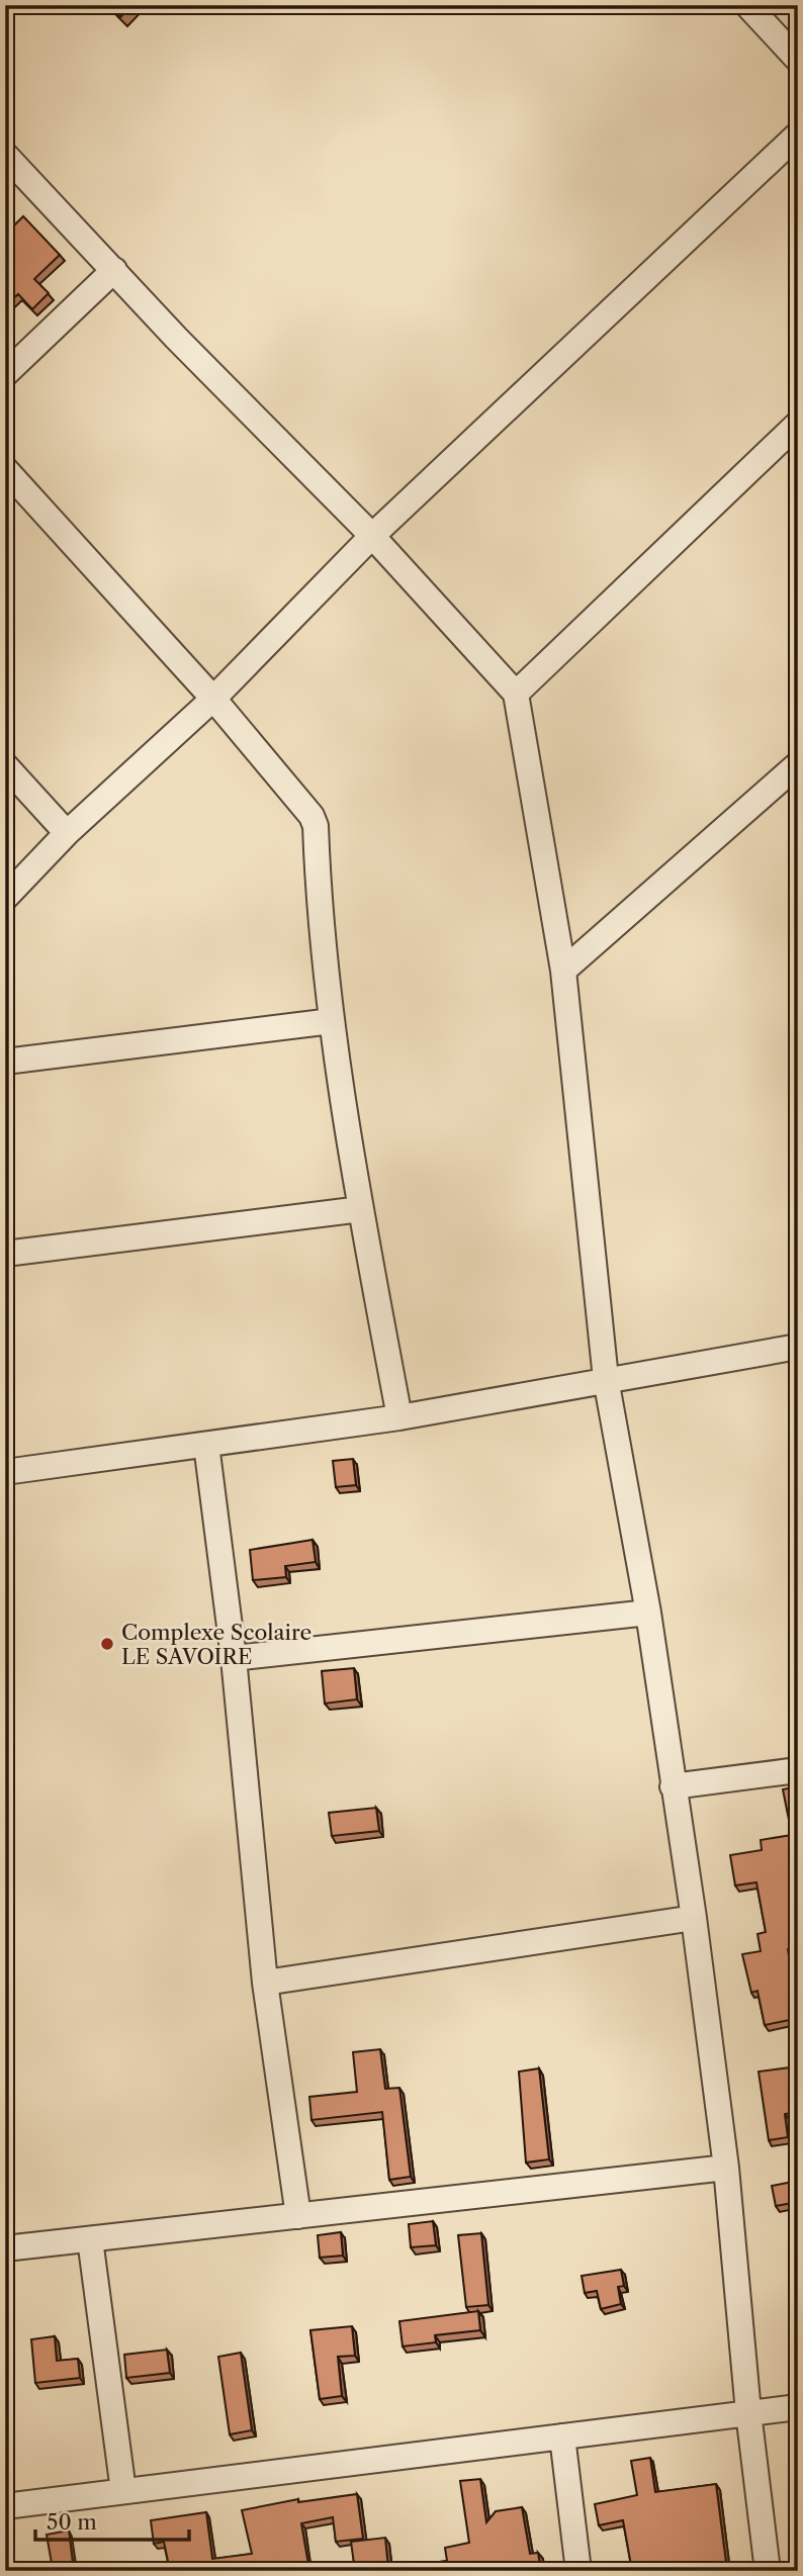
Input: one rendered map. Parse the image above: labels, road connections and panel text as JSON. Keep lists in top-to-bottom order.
{
  "places": ["Complexe Scolaire LE SAVOIRE"],
  "scale_bar": "50 m"
}
